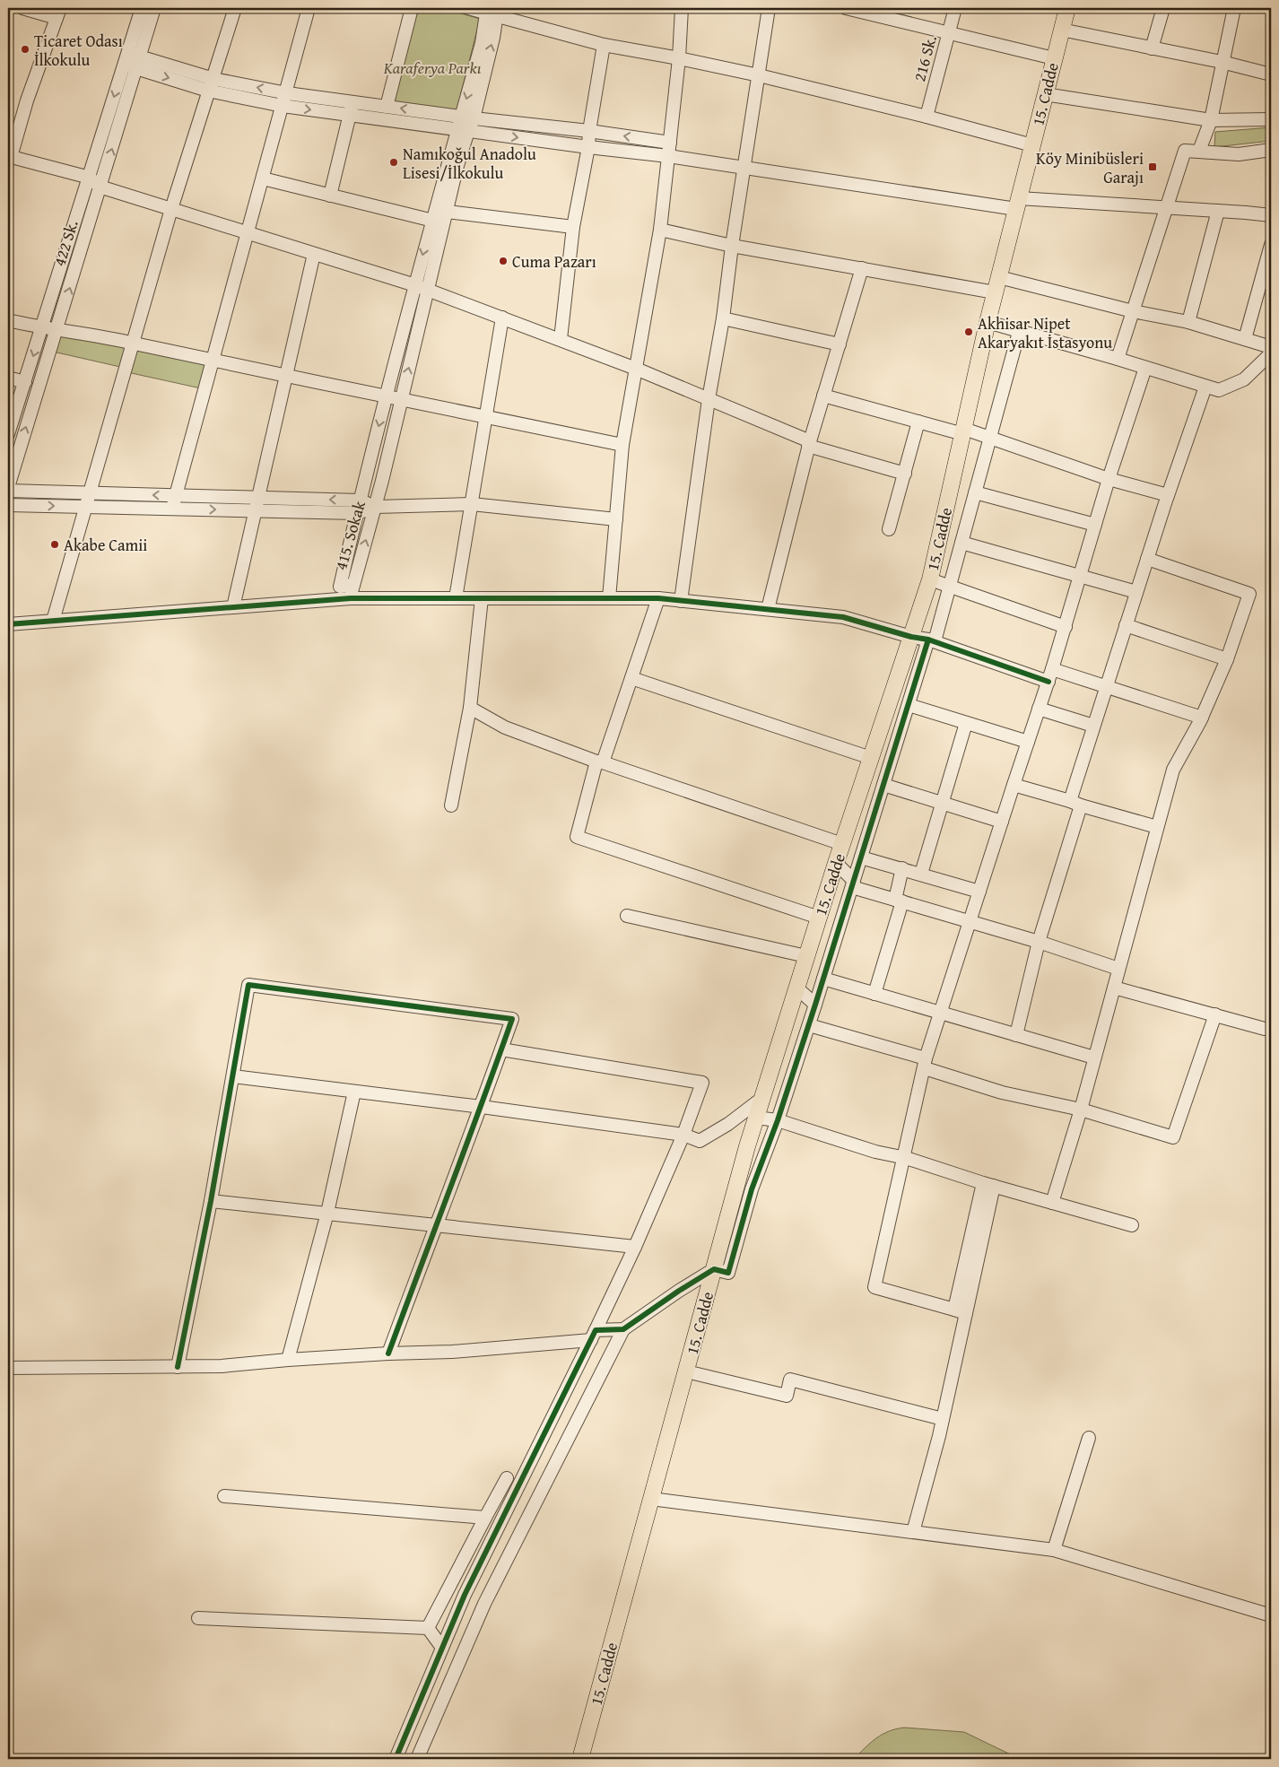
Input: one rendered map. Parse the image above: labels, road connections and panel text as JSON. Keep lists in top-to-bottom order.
{
  "streets": {
    "main road": ["15. Cadde"],
    "street": ["216 Sk.", "422 Sk.", "415. Sokak"]
  },
  "parks": ["Karaferya Parkı"],
  "places": {
    "other": [
      "Ticaret Odası İlkokulu",
      "Namıkoğul Anadolu Lisesi/İlkokulu",
      "Cuma Pazarı",
      "Akhisar Nipet Akaryakıt İstasyonu",
      "Akabe Camii"
    ],
    "transit": ["Köy Minibüsleri Garajı"]
  }
}
